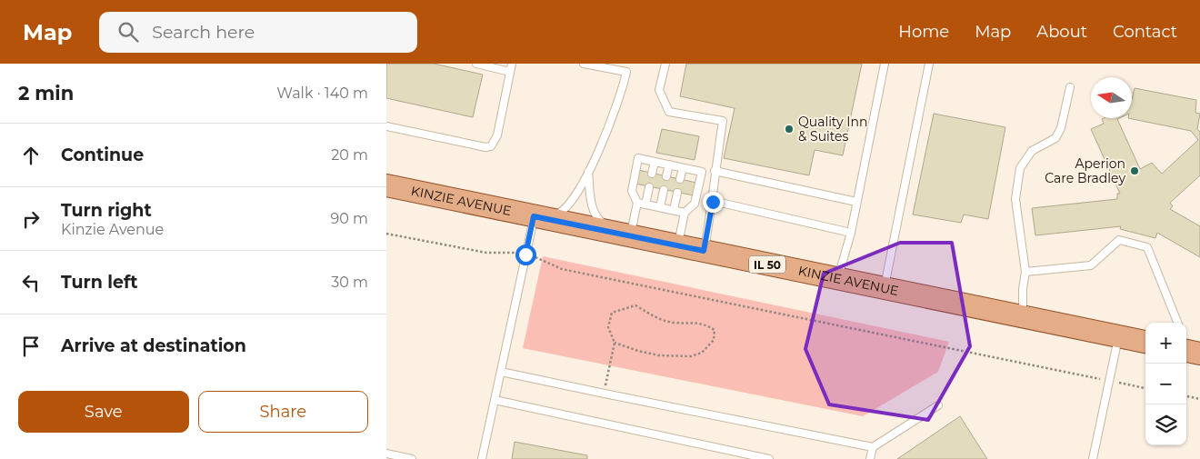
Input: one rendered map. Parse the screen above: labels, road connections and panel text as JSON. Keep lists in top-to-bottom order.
{
  "streets": {
    "main road": ["KINZIE AVENUE", "IL 50"]
  },
  "places": ["Quality Inn & Suites", "Aperion Care Bradley"],
  "north": "left",
  "page": {
    "header": "Map",
    "search": "Search here",
    "nav": [
      "Home",
      "Map",
      "About",
      "Contact"
    ],
    "heading": ["2 min", "Walk · 140 m"],
    "list": [
      ["Continue", "20 m"],
      ["Turn right", "Kinzie Avenue", "90 m"],
      ["Turn left", "30 m"],
      "Arrive at destination"
    ],
    "map_buttons": ["+", "−"],
    "buttons": ["Save", "Share"]
  }
}
